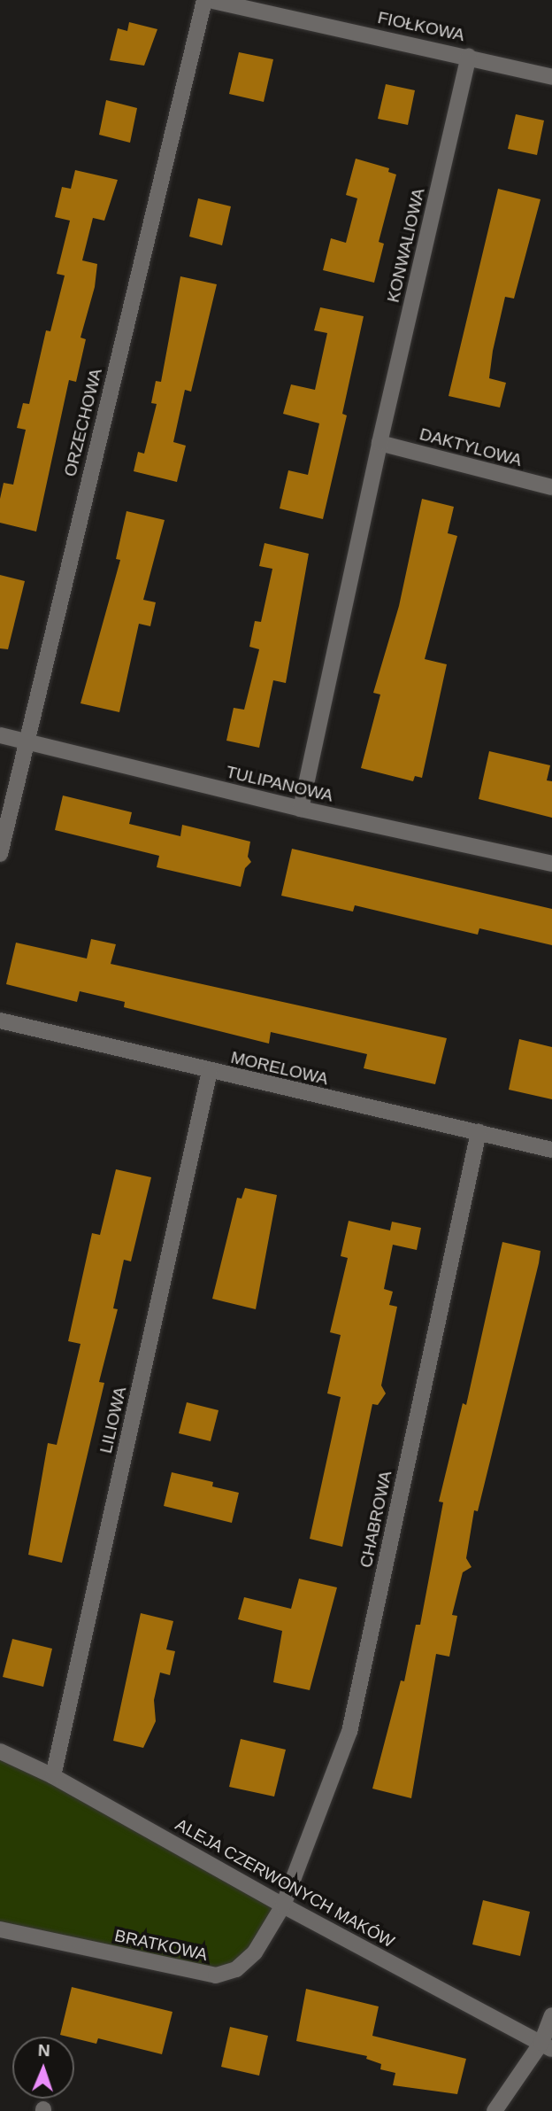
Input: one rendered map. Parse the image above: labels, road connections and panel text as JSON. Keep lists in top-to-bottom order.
{
  "streets": {
    "street": [
      "FIOŁKOWA",
      "KONWALIOWA",
      "ORZECHOWA",
      "DAKTYLOWA",
      "TULIPANOWA",
      "MORELOWA",
      "LILIOWA",
      "CHABROWA",
      "ALEJA CZERWONYCH MAKÓW",
      "BRATKOWA"
    ]
  },
  "crossings": [
    ["FIOŁKOWA", "KONWALIOWA"],
    ["FIOŁKOWA", "ORZECHOWA"],
    ["KONWALIOWA", "DAKTYLOWA"],
    ["KONWALIOWA", "TULIPANOWA"],
    ["ORZECHOWA", "TULIPANOWA"],
    ["MORELOWA", "LILIOWA"],
    ["MORELOWA", "CHABROWA"],
    ["LILIOWA", "ALEJA CZERWONYCH MAKÓW"],
    ["CHABROWA", "ALEJA CZERWONYCH MAKÓW"],
    ["CHABROWA", "BRATKOWA"],
    ["ALEJA CZERWONYCH MAKÓW", "BRATKOWA"]
  ],
  "north": "top"
}
